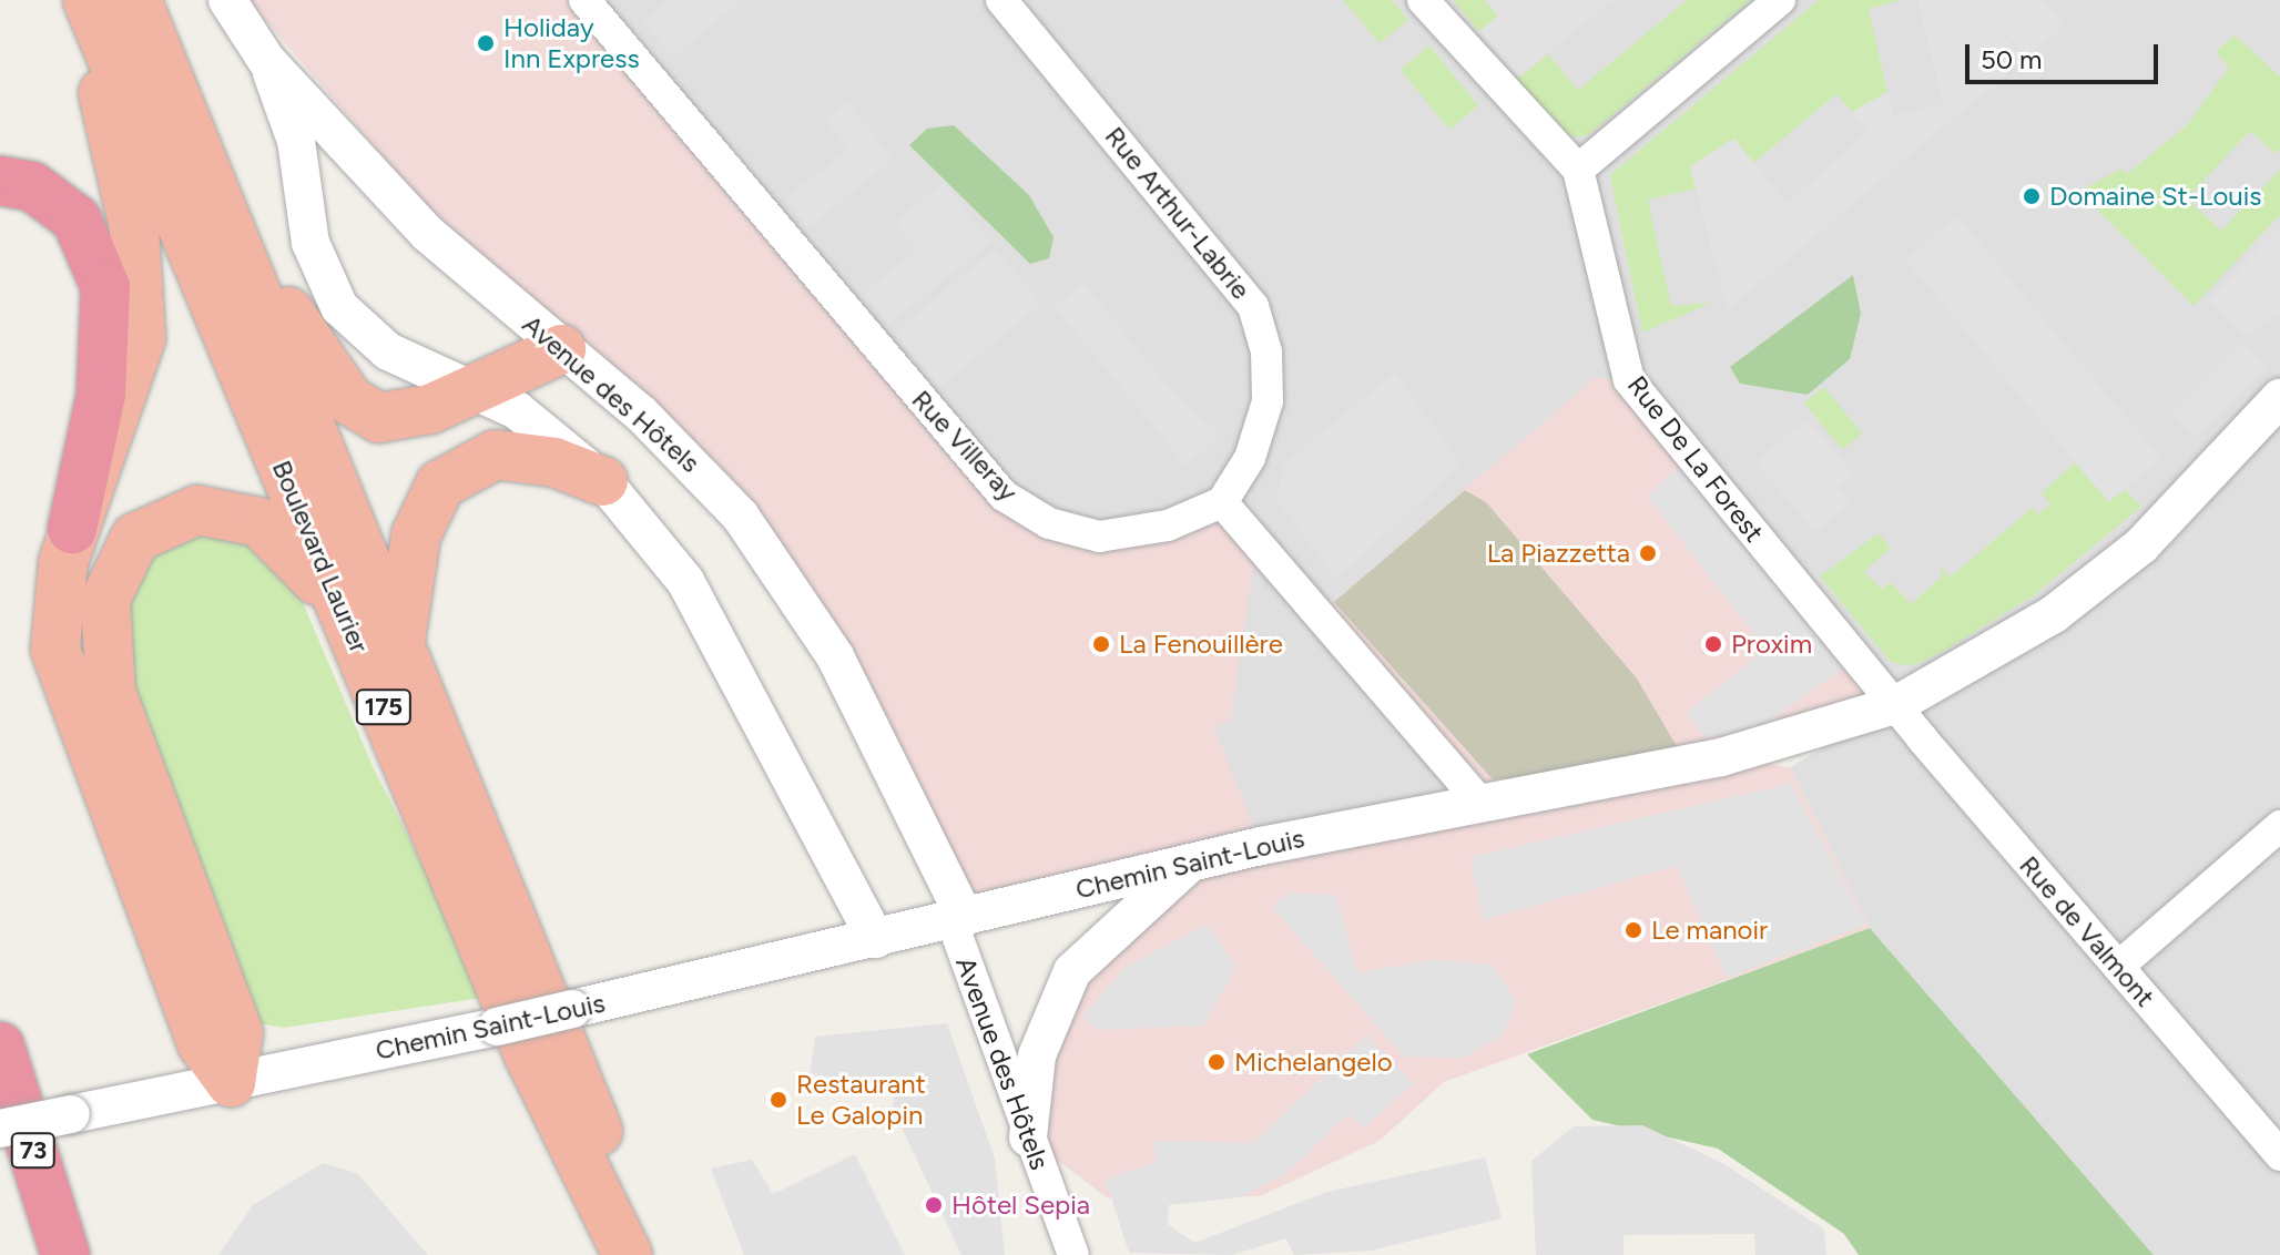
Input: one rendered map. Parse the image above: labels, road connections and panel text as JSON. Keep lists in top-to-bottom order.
{
  "streets": {
    "highway": ["Boulevard Laurier", "175", "73"],
    "street": [
      "Rue Arthur-Labrie",
      "Avenue des Hôtels",
      "Rue Villeray",
      "Rue De La Forest",
      "Chemin Saint-Louis",
      "Rue de Valmont"
    ]
  },
  "crossings": [
    ["Rue Arthur-Labrie", "Rue Villeray"],
    ["Avenue des Hôtels", "Chemin Saint-Louis"],
    ["Rue De La Forest", "Chemin Saint-Louis"],
    ["Rue De La Forest", "Rue de Valmont"],
    ["Chemin Saint-Louis", "Rue de Valmont"]
  ],
  "places": [
    "Holiday Inn Express",
    "Domaine St-Louis",
    "La Piazzetta",
    "La Fenouillère",
    "Proxim",
    "Le manoir",
    "Michelangelo",
    "Restaurant Le Galopin",
    "Hôtel Sepia"
  ],
  "scale_bar": "50 m"
}
